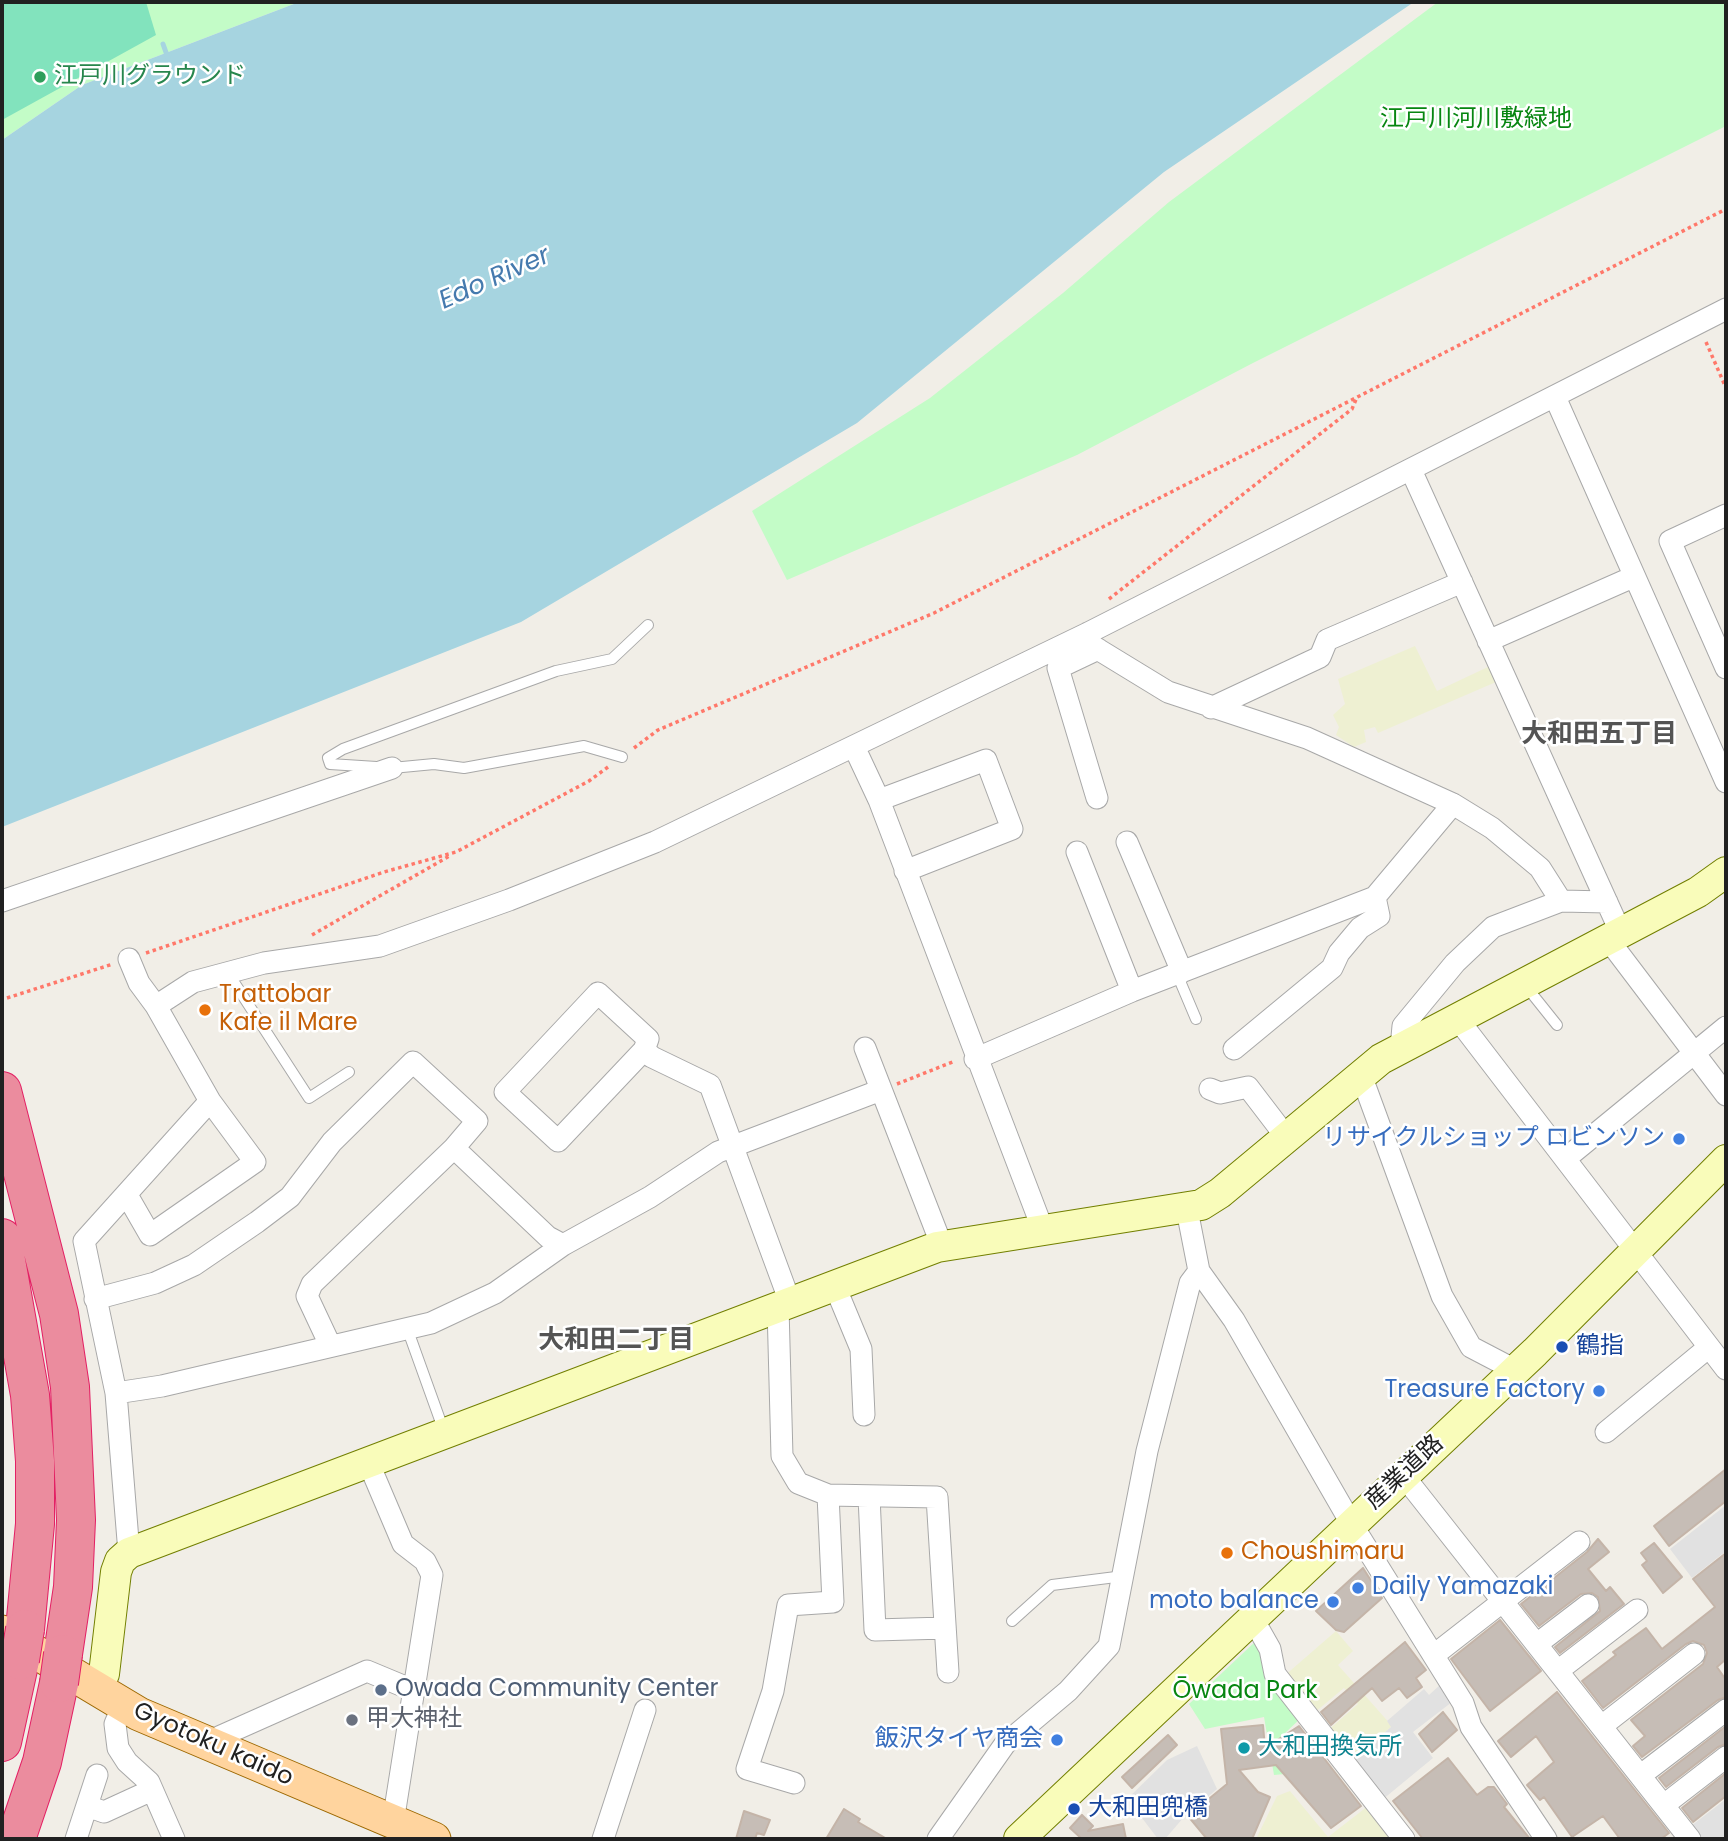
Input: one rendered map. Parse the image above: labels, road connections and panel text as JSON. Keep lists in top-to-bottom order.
{
  "streets": {
    "main road": ["Gyotoku kaido"],
    "street": ["産業道路"]
  },
  "districts": ["大和田五丁目", "大和田二丁目"],
  "water": ["Edo River"],
  "parks": ["江戸川河川敷緑地", "Ōwada Park"],
  "places": [
    "江戸川グラウンド",
    "Trattobar Kafe il Mare",
    "リサイクルショップ ロビンソン",
    "鶴指",
    "Treasure Factory",
    "Choushimaru",
    "Daily Yamazaki",
    "moto balance",
    "Owada Community Center",
    "甲大神社",
    "飯沢タイヤ商会",
    "大和田換気所",
    "大和田兜橋"
  ]
}
